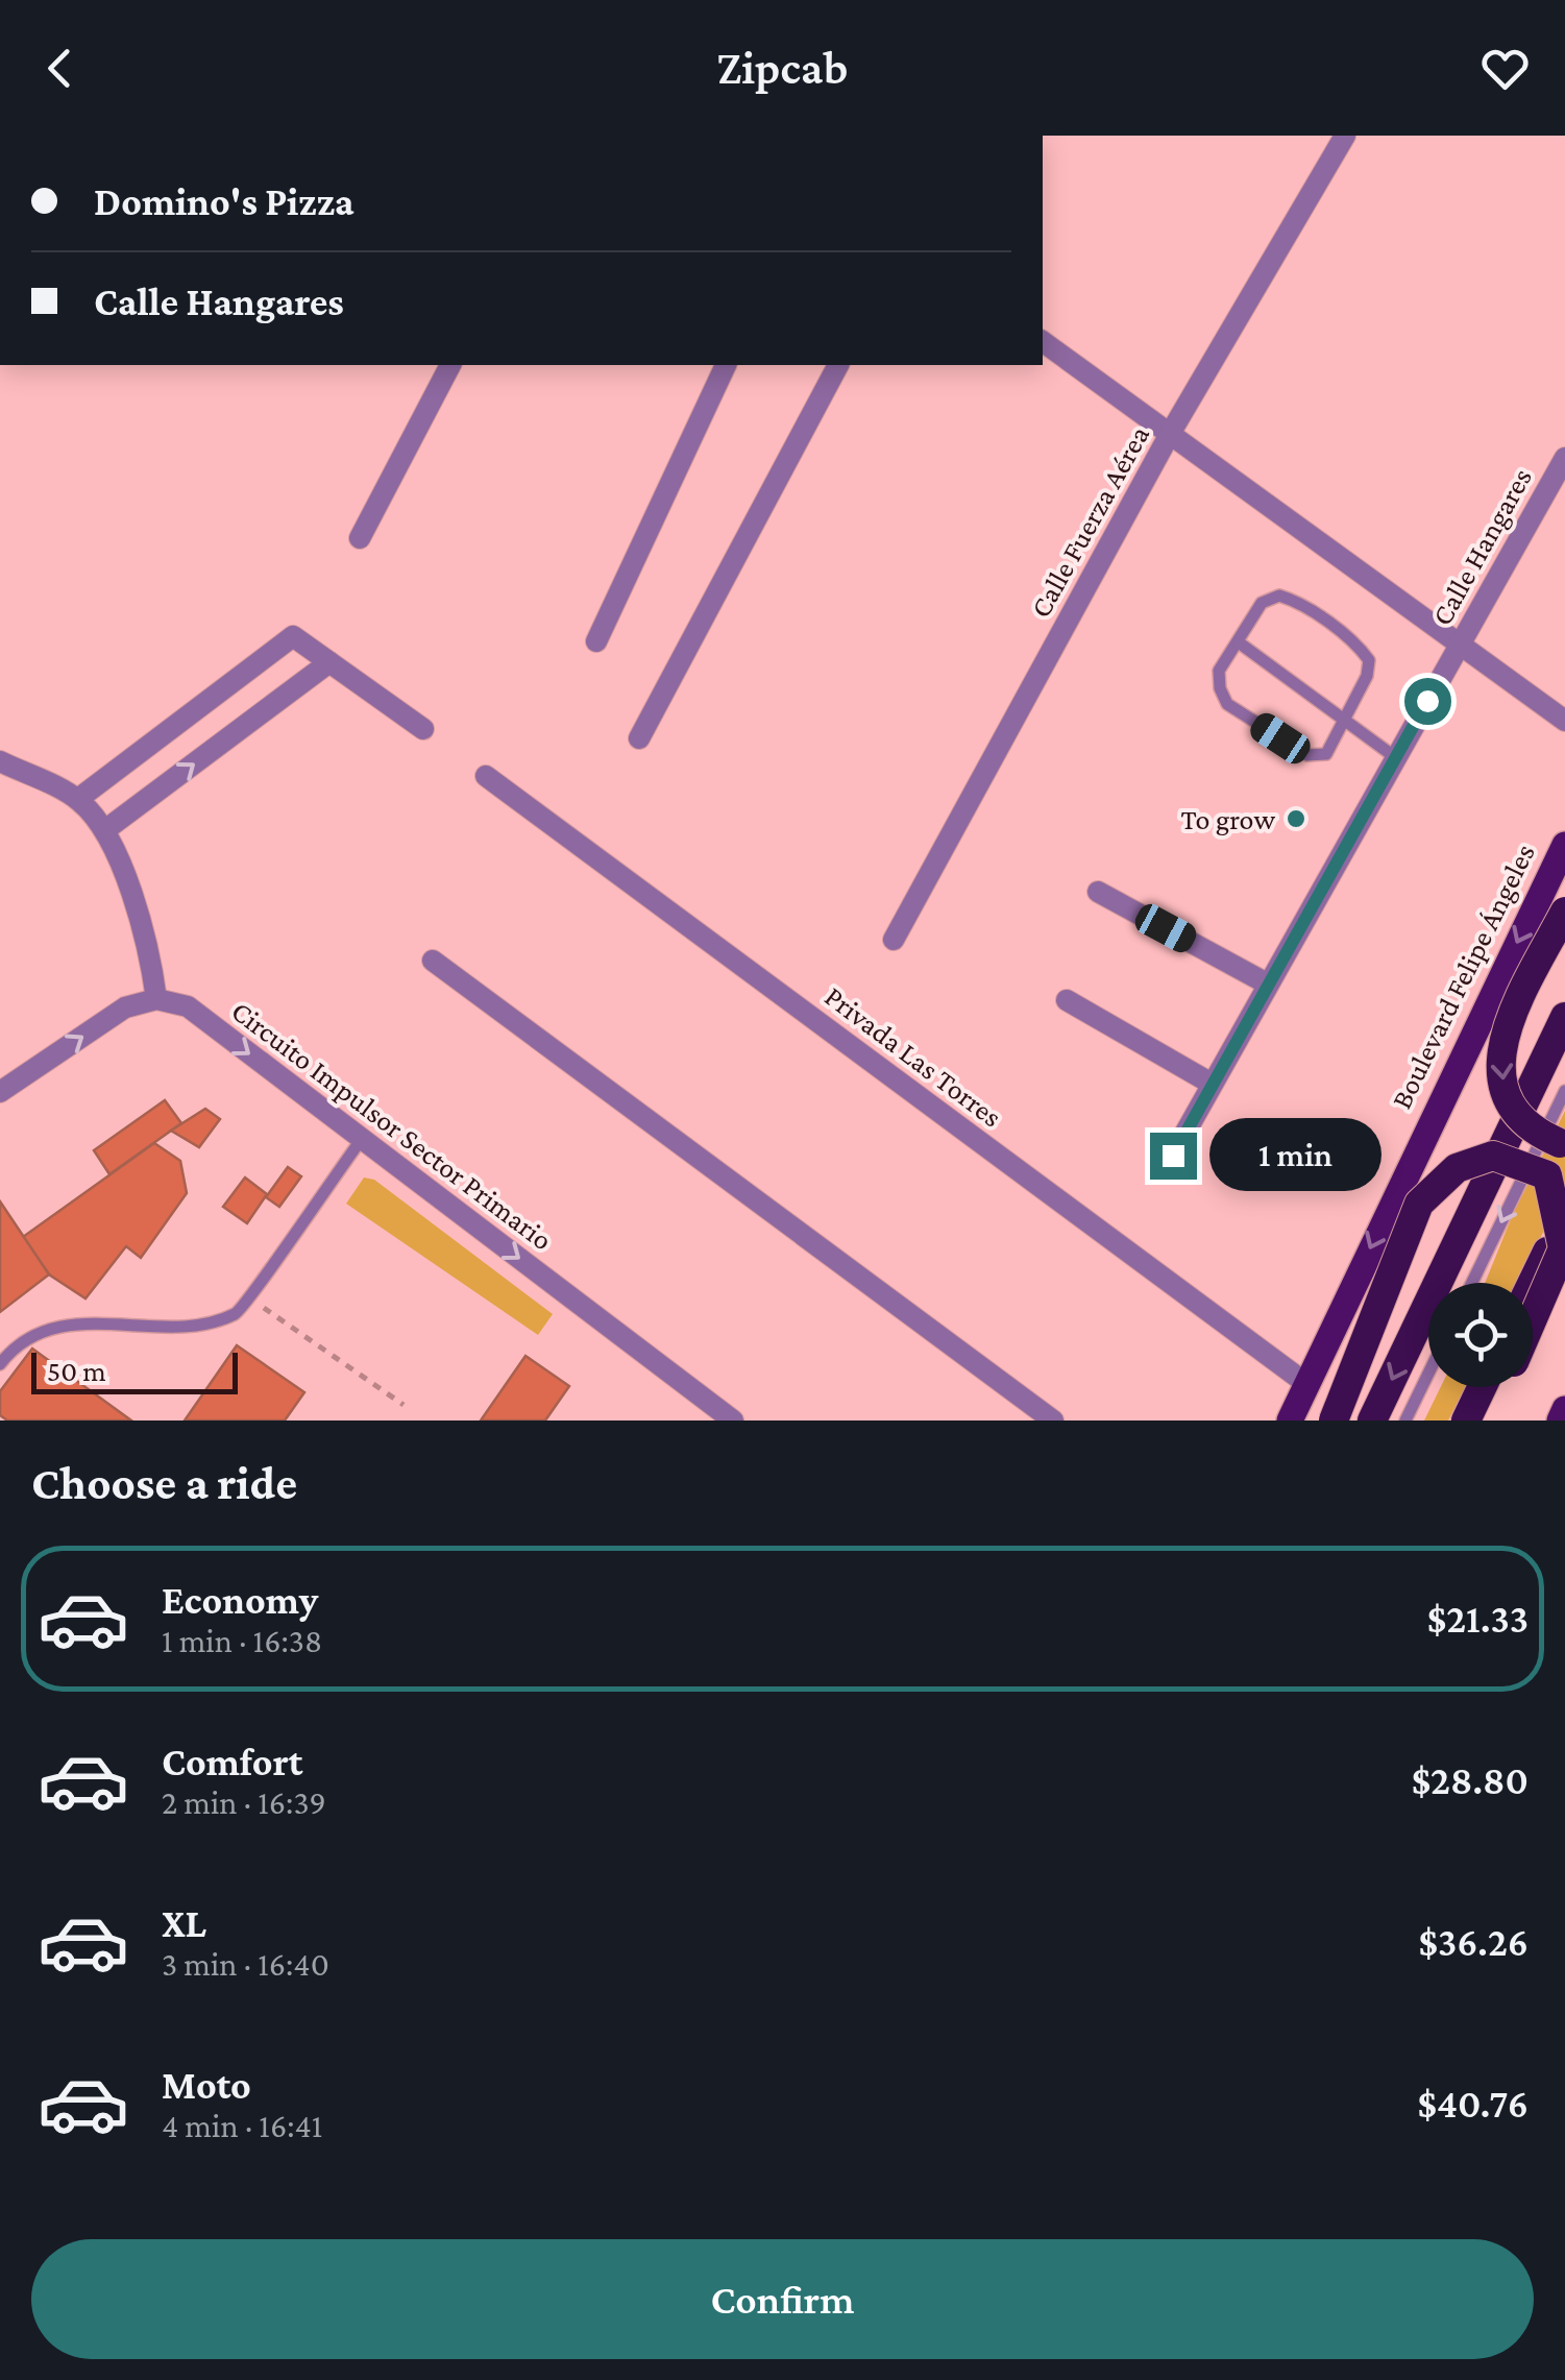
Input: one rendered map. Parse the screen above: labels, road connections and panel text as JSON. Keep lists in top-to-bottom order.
{
  "streets": {
    "main road": ["Boulevard Felipe Ángeles"],
    "street": [
      "Calle Fuerza Aérea",
      "Calle Hangares",
      "Privada Las Torres",
      "Circuito Impulsor Sector Primario"
    ]
  },
  "crossings": [
    ["Boulevard Felipe Ángeles", "Privada Las Torres"]
  ],
  "one_way": ["Boulevard Felipe Ángeles"],
  "places": ["To grow"],
  "scale_bar": "50 m",
  "page": {
    "header": "Zipcab",
    "banner": ["Domino's Pizza", "Calle Hangares"],
    "bubble": "1 min",
    "scale": "50 m",
    "heading": "Choose a ride",
    "list": [
      {
        "name": "Economy",
        "note": "1 min · 16:38",
        "value": "$21.33"
      },
      {
        "name": "Comfort",
        "note": "2 min · 16:39",
        "value": "$28.80"
      },
      {
        "name": "XL",
        "note": "3 min · 16:40",
        "value": "$36.26"
      },
      {
        "name": "Moto",
        "note": "4 min · 16:41",
        "value": "$40.76"
      }
    ],
    "buttons": "Confirm"
  }
}
